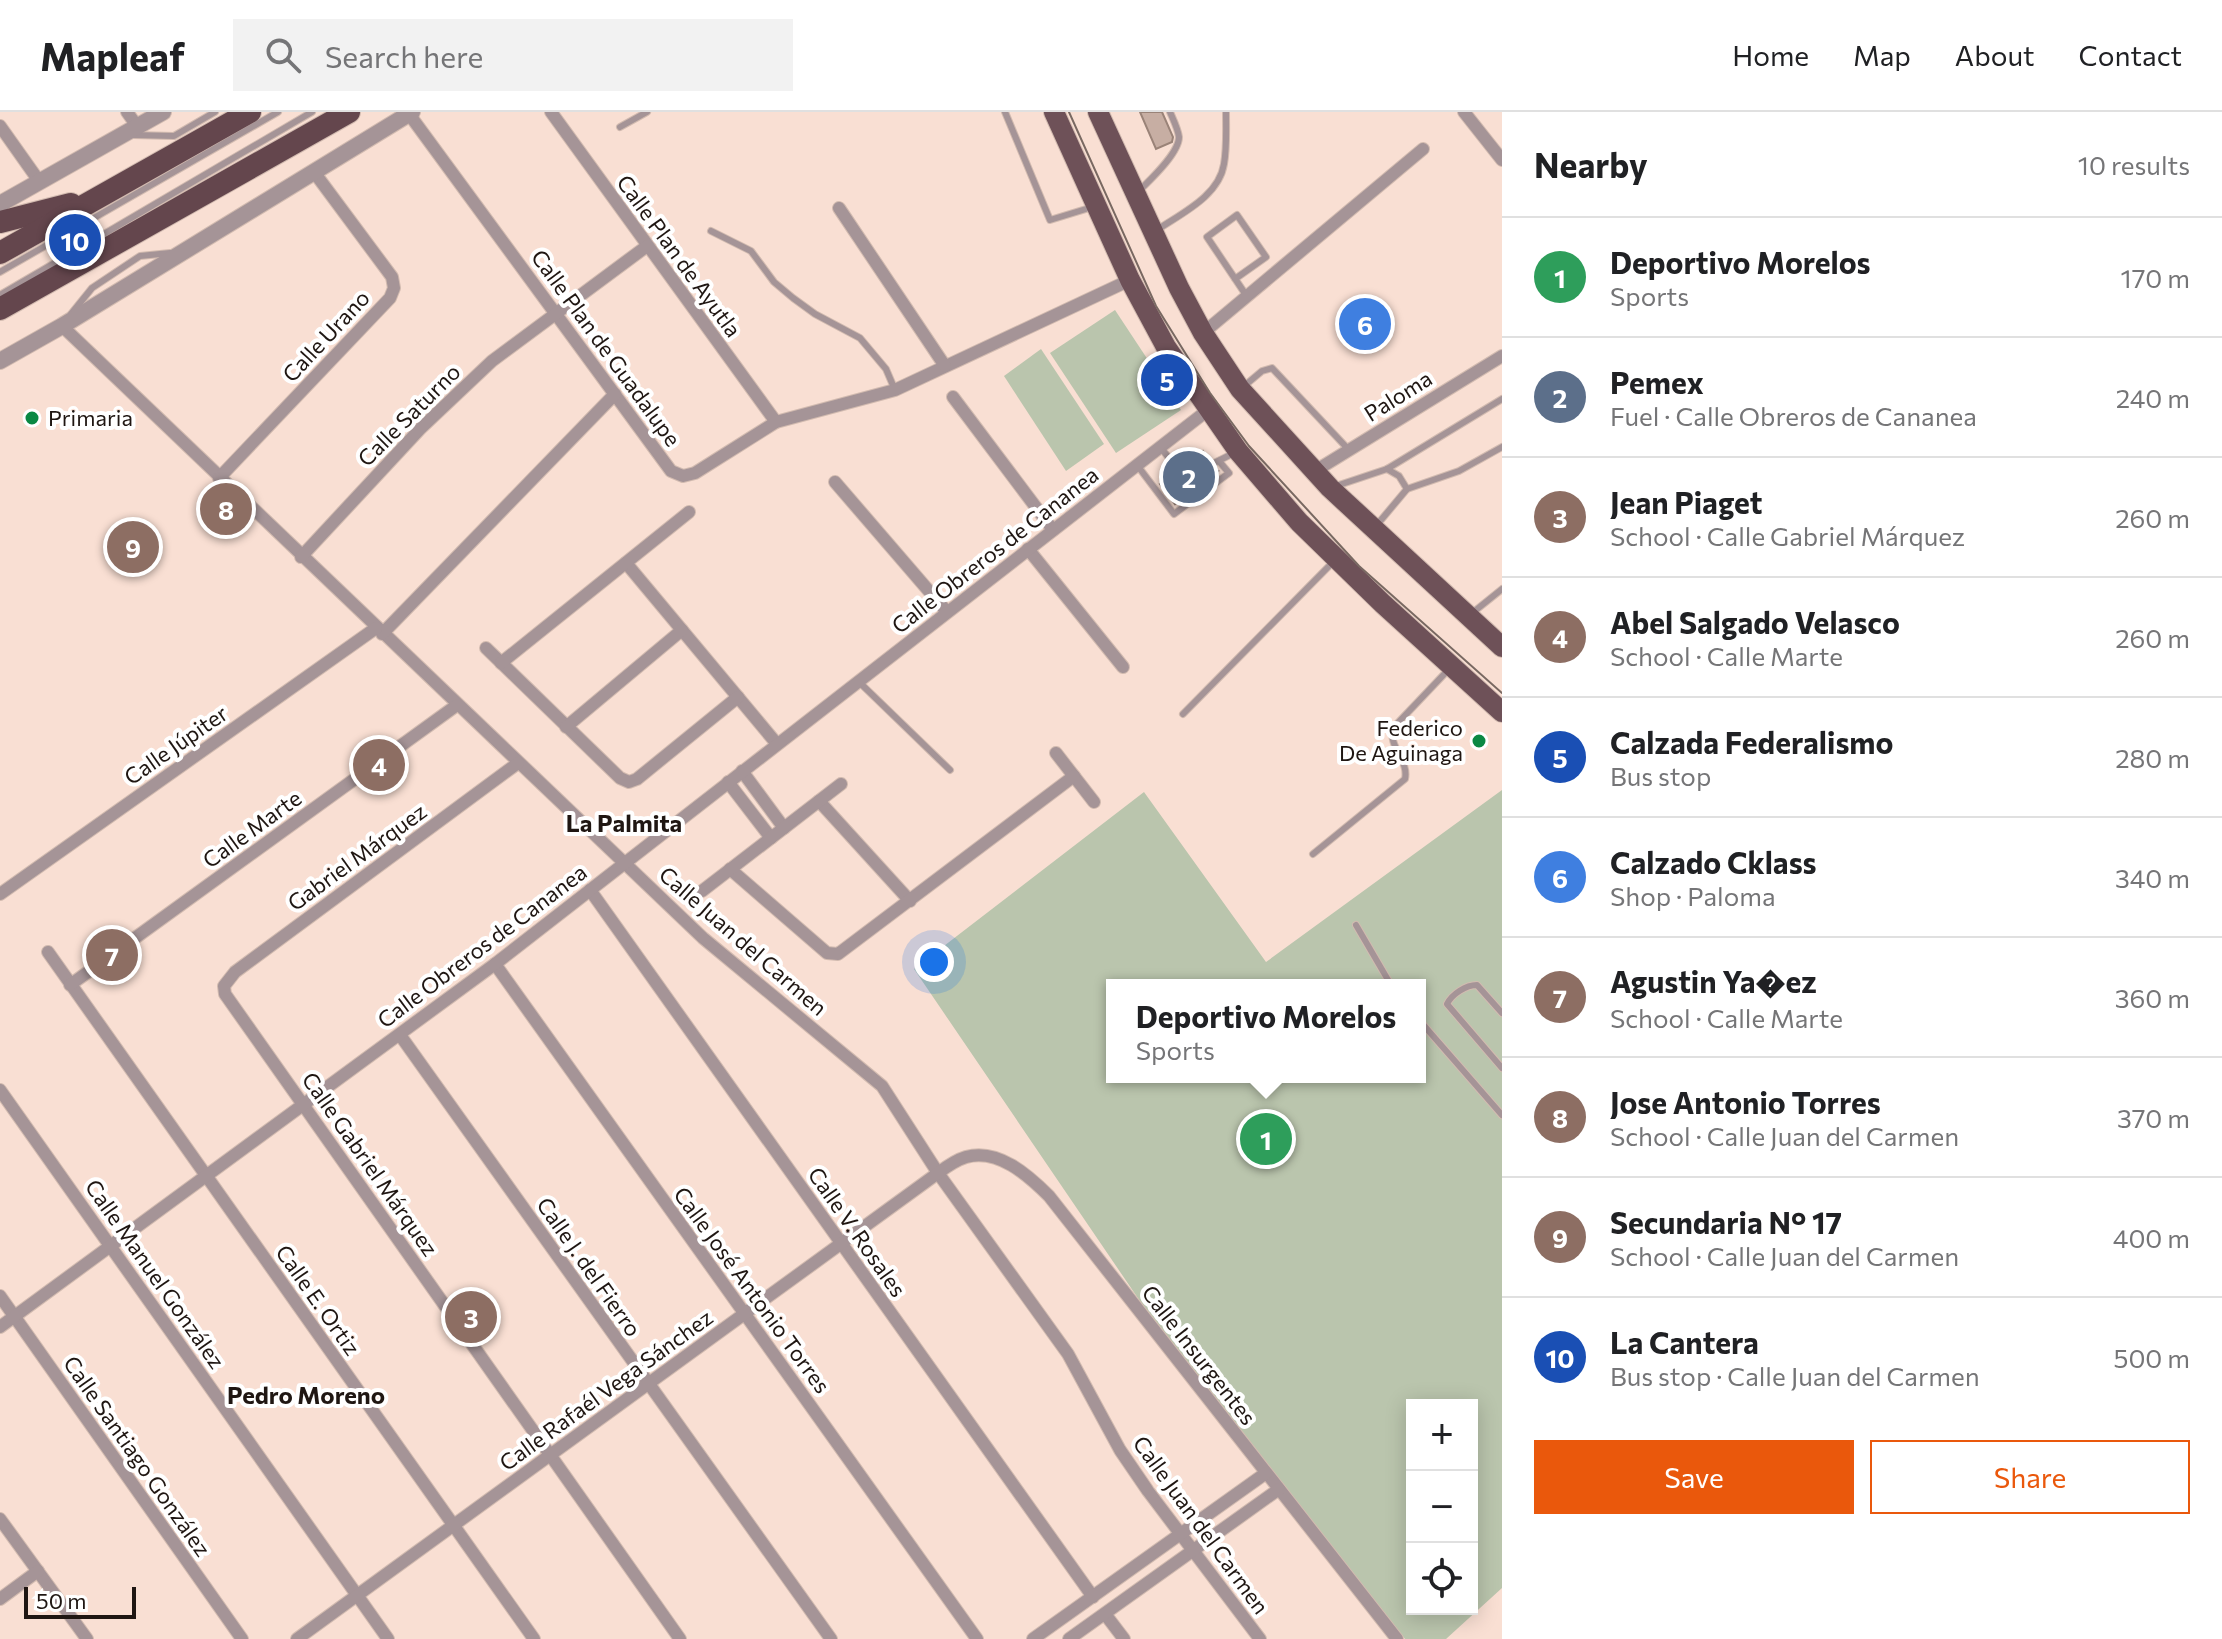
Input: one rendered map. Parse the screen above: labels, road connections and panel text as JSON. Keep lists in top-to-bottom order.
{
  "streets": {
    "street": [
      "Calle Plan de Ayutla",
      "Calle Urano",
      "Calle Plan de Guadalupe",
      "Paloma",
      "Calle Saturno",
      "Calle Obreros de Cananea",
      "Calle Júpiter",
      "Calle Marte",
      "Gabriel Márquez",
      "Calle Juan del Carmen",
      "Calle Gabriel Márquez",
      "Calle V. Rosales",
      "Calle J. del Fierro",
      "Calle Manuel González",
      "Calle José Antonio Torres",
      "Calle E. Ortiz",
      "Calle Insurgentes",
      "Calle Rafaél Vega Sánchez",
      "Calle Santiago González"
    ]
  },
  "crossings": [
    ["Calle Plan de Ayutla", "Calle Plan de Guadalupe"],
    ["Calle Plan de Ayutla", "Calle Saturno"],
    ["Calle Urano", "Calle Juan del Carmen"],
    ["Calle Plan de Guadalupe", "Calle Saturno"],
    ["Calle Plan de Guadalupe", "Calle Júpiter"],
    ["Calle Saturno", "Calle Juan del Carmen"],
    ["Calle Obreros de Cananea", "Calle Juan del Carmen"],
    ["Calle Obreros de Cananea", "Calle Gabriel Márquez"],
    ["Calle Obreros de Cananea", "Calle V. Rosales"],
    ["Calle Obreros de Cananea", "Calle J. del Fierro"],
    ["Calle Obreros de Cananea", "Calle Manuel González"],
    ["Calle Obreros de Cananea", "Calle José Antonio Torres"],
    ["Calle Obreros de Cananea", "Calle E. Ortiz"],
    ["Calle Obreros de Cananea", "Calle Santiago González"],
    ["Calle Júpiter", "Calle Juan del Carmen"],
    ["Calle Marte", "Calle Juan del Carmen"],
    ["Calle Marte", "Calle E. Ortiz"],
    ["Gabriel Márquez", "Calle Juan del Carmen"],
    ["Gabriel Márquez", "Calle Gabriel Márquez"],
    ["Calle Juan del Carmen", "Calle Insurgentes"],
    ["Calle Juan del Carmen", "Calle Rafaél Vega Sánchez"],
    ["Calle Gabriel Márquez", "Calle Rafaél Vega Sánchez"],
    ["Calle V. Rosales", "Calle Rafaél Vega Sánchez"],
    ["Calle J. del Fierro", "Calle Rafaél Vega Sánchez"],
    ["Calle Manuel González", "Calle Rafaél Vega Sánchez"],
    ["Calle José Antonio Torres", "Calle Rafaél Vega Sánchez"],
    ["Calle E. Ortiz", "Calle Rafaél Vega Sánchez"],
    ["Calle Insurgentes", "Calle Rafaél Vega Sánchez"]
  ],
  "districts": ["La Palmita", "Pedro Moreno"],
  "places": ["Primaria", "Federico De Aguinaga"],
  "scale_bar": "50 m",
  "page": {
    "header": "Mapleaf",
    "search": "Search here",
    "nav": [
      "Home",
      "Map",
      "About",
      "Contact"
    ],
    "heading": ["Nearby", "10 results"],
    "pins": [
      "10",
      "6",
      "5",
      "2",
      "8",
      "9",
      "4",
      "7",
      "1",
      "3"
    ],
    "list": [
      {
        "mark": "1",
        "name": "Deportivo Morelos",
        "note": "Sports",
        "value": "170 m"
      },
      {
        "mark": "2",
        "name": "Pemex",
        "note": "Fuel · Calle Obreros de Cananea",
        "value": "240 m"
      },
      {
        "mark": "3",
        "name": "Jean Piaget",
        "note": "School · Calle Gabriel Márquez",
        "value": "260 m"
      },
      {
        "mark": "4",
        "name": "Abel Salgado Velasco",
        "note": "School · Calle Marte",
        "value": "260 m"
      },
      {
        "mark": "5",
        "name": "Calzada Federalismo",
        "note": "Bus stop",
        "value": "280 m"
      },
      {
        "mark": "6",
        "name": "Calzado Cklass",
        "note": "Shop · Paloma",
        "value": "340 m"
      },
      {
        "mark": "7",
        "name": "Agustin Ya�ez",
        "note": "School · Calle Marte",
        "value": "360 m"
      },
      {
        "mark": "8",
        "name": "Jose Antonio Torres",
        "note": "School · Calle Juan del Carmen",
        "value": "370 m"
      },
      {
        "mark": "9",
        "name": "Secundaria N° 17",
        "note": "School · Calle Juan del Carmen",
        "value": "400 m"
      },
      {
        "mark": "10",
        "name": "La Cantera",
        "note": "Bus stop · Calle Juan del Carmen",
        "value": "500 m"
      }
    ],
    "popup": ["Deportivo Morelos", "Sports"],
    "map_buttons": ["+", "−"],
    "buttons": ["Save", "Share"],
    "scale": "50 m"
  }
}
